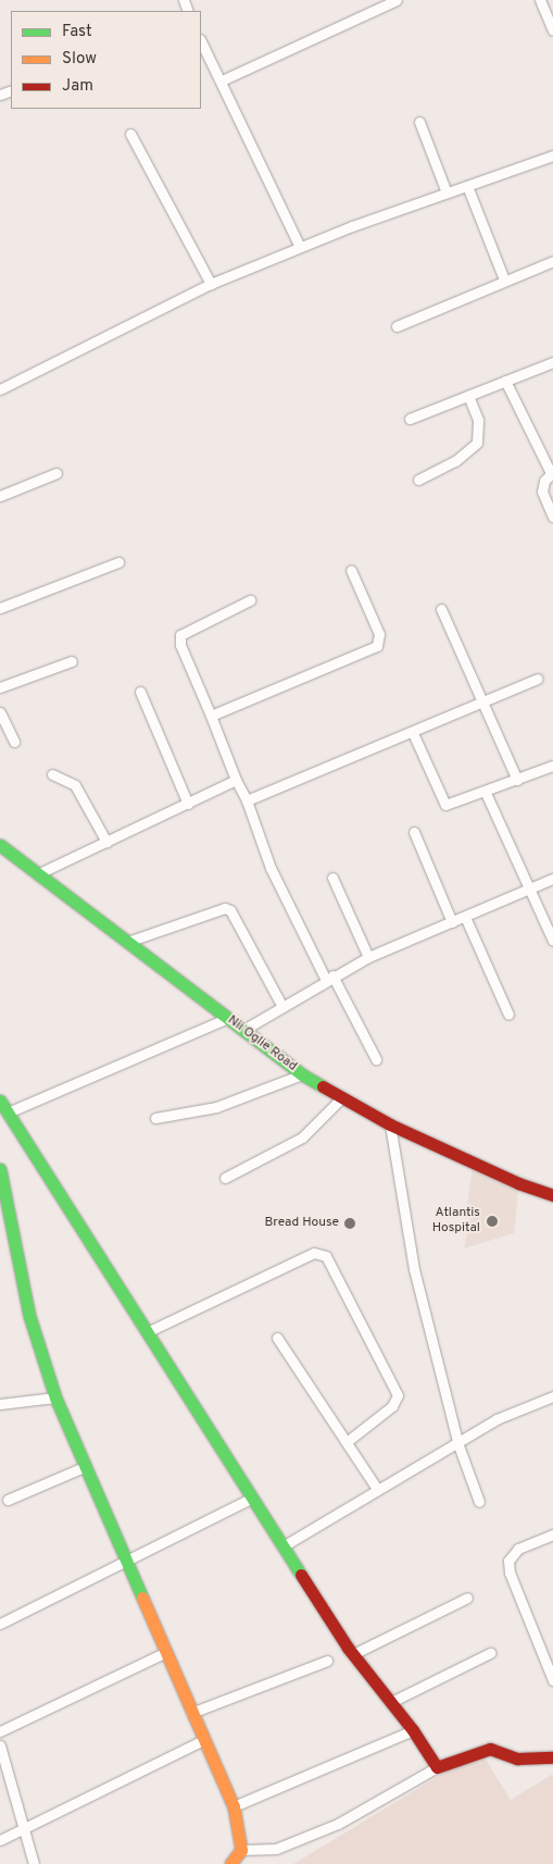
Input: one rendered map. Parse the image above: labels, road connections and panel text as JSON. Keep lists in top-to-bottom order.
{
  "streets": {
    "street": ["Nii Oglie Road"]
  },
  "places": ["Atlantis Hospital", "Bread House"],
  "legend": ["Fast", "Slow", "Jam"]
}
